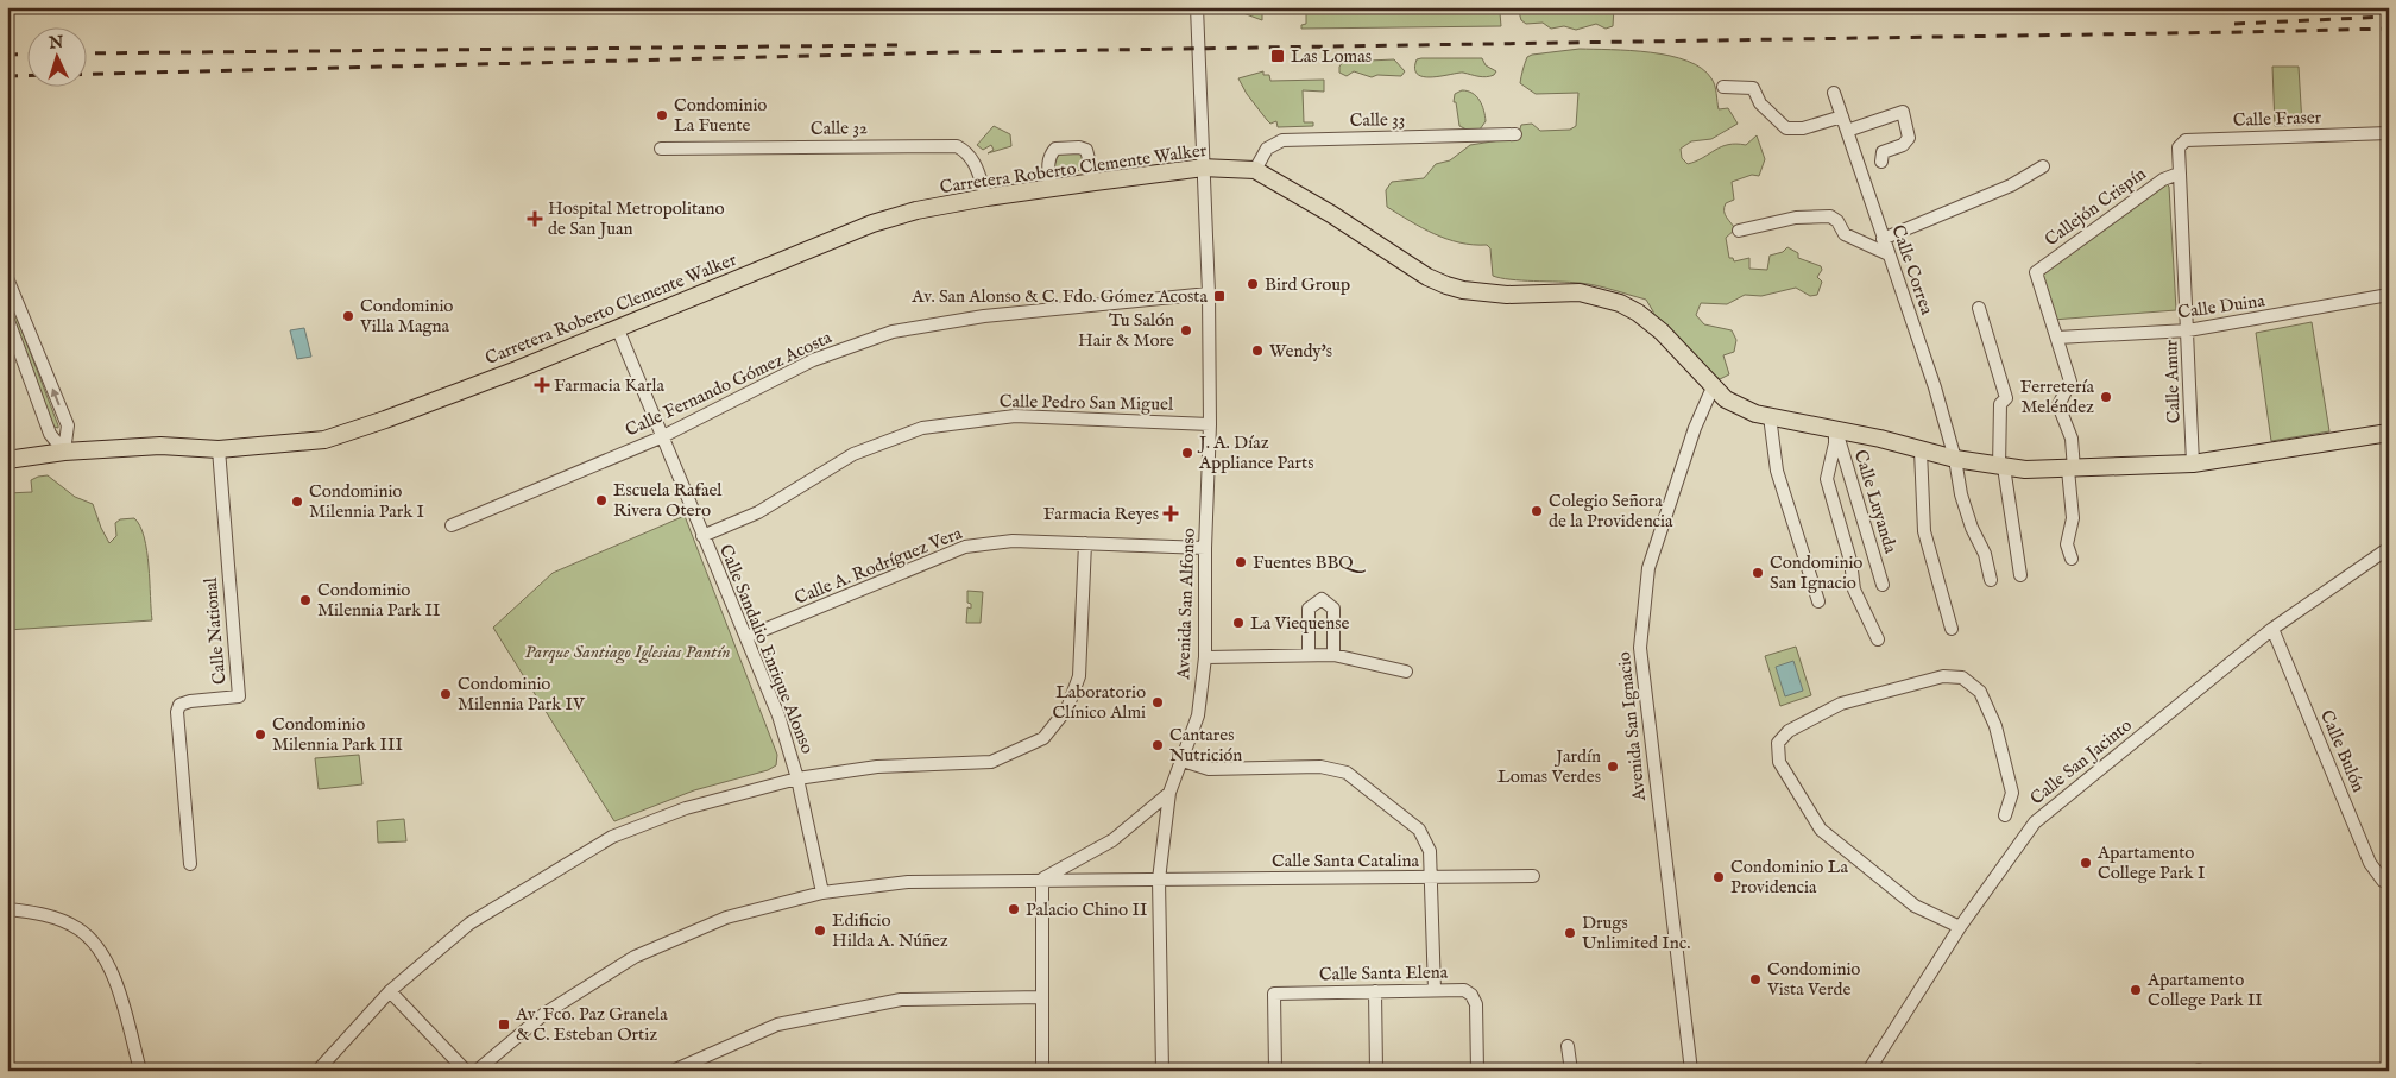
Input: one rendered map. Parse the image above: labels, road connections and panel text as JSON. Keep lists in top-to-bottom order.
{
  "streets": {
    "main road": ["Carretera Roberto Clemente Walker"],
    "street": [
      "Calle Fraser",
      "Calle 33",
      "Calle 32",
      "Callejón Crispín",
      "Calle Correa",
      "Calle Duina",
      "Calle Amur",
      "Calle Fernando Gómez Acosta",
      "Calle Pedro San Miguel",
      "Calle Luyanda",
      "Calle A. Rodríguez Vera",
      "Avenida San Alfonso",
      "Calle National",
      "Calle Sandalio Enrique Alonso",
      "Avenida San Ignacio",
      "Calle Bulón",
      "Calle San Jacinto",
      "Calle Santa Catalina",
      "Calle Santa Elena"
    ]
  },
  "crossings": [
    ["Calle Fraser", "Calle Amur"],
    ["Calle 33", "Carretera Roberto Clemente Walker"],
    ["Calle 32", "Carretera Roberto Clemente Walker"],
    ["Carretera Roberto Clemente Walker", "Calle Correa"],
    ["Carretera Roberto Clemente Walker", "Calle Amur"],
    ["Carretera Roberto Clemente Walker", "Calle Luyanda"],
    ["Carretera Roberto Clemente Walker", "Avenida San Alfonso"],
    ["Carretera Roberto Clemente Walker", "Calle National"],
    ["Carretera Roberto Clemente Walker", "Calle Sandalio Enrique Alonso"],
    ["Carretera Roberto Clemente Walker", "Avenida San Ignacio"],
    ["Callejón Crispín", "Calle Duina"],
    ["Callejón Crispín", "Calle Amur"],
    ["Calle Duina", "Calle Amur"],
    ["Calle Fernando Gómez Acosta", "Avenida San Alfonso"],
    ["Calle Fernando Gómez Acosta", "Calle Sandalio Enrique Alonso"],
    ["Calle Pedro San Miguel", "Avenida San Alfonso"],
    ["Calle Pedro San Miguel", "Calle Sandalio Enrique Alonso"],
    ["Calle A. Rodríguez Vera", "Avenida San Alfonso"],
    ["Calle A. Rodríguez Vera", "Calle Sandalio Enrique Alonso"],
    ["Avenida San Alfonso", "Calle Santa Catalina"],
    ["Calle Sandalio Enrique Alonso", "Calle Santa Catalina"],
    ["Calle Bulón", "Calle San Jacinto"]
  ],
  "parks": ["Parque Santiago Iglesias Pantín"],
  "places": {
    "transit": ["Las Lomas", "Av. San Alonso & C. Fdo. Gómez Acosta", "Av. Fco. Paz Granela & C. Esteban Ortiz"],
    "other": [
      "Condominio La Fuente",
      "Bird Group",
      "Condominio Villa Magna",
      "Tu Salón Hair & More",
      "Wendy's",
      "Ferretería Meléndez",
      "J. A. Díaz Appliance Parts",
      "Escuela Rafael Rivera Otero",
      "Condominio Milennia Park I",
      "Colegio Señora de la Providencia",
      "Fuentes BBQ",
      "Condominio San Ignacio",
      "Condominio Milennia Park II",
      "La Viequense",
      "Condominio Milennia Park IV",
      "Laboratorio Clínico Almi",
      "Condominio Milennia Park III",
      "Cantares Nutrición",
      "Jardín Lomas Verdes",
      "Apartamento College Park I",
      "Condominio La Providencia",
      "Palacio Chino II",
      "Edificio Hilda A. Núñez",
      "Drugs Unlimited Inc.",
      "Condominio Vista Verde",
      "Apartamento College Park II"
    ],
    "health": ["Hospital Metropolitano de San Juan", "Farmacia Karla", "Farmacia Reyes"]
  },
  "north": "top"
}
